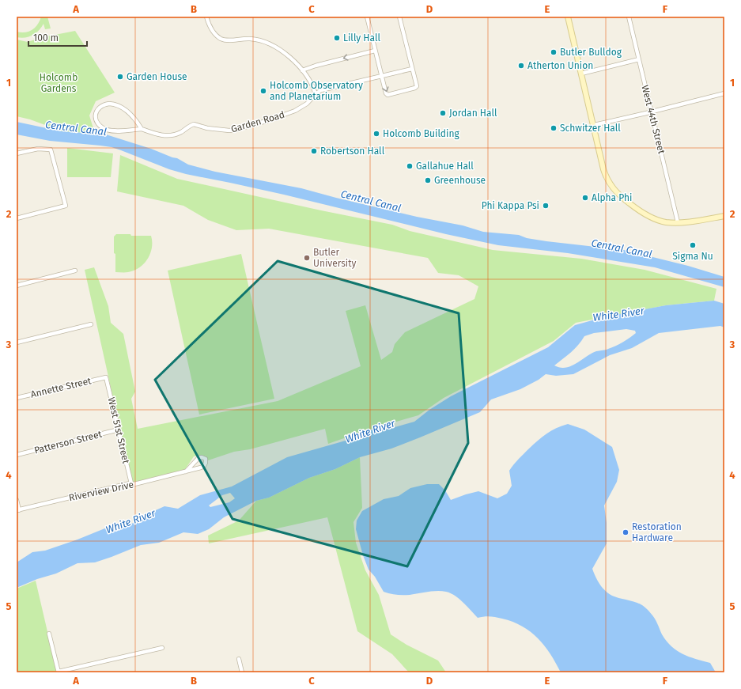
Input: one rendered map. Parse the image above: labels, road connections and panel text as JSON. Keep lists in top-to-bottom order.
{
  "streets": {
    "street": [
      "West 44th Street",
      "Garden Road",
      "Annette Street",
      "West 51st Street",
      "Patterson Street",
      "Riverview Drive"
    ]
  },
  "crossings": [
    ["Annette Street", "West 51st Street"],
    ["West 51st Street", "Patterson Street"],
    ["West 51st Street", "Riverview Drive"]
  ],
  "water": ["Central Canal", "White River"],
  "parks": ["Holcomb Gardens"],
  "places": [
    "Lilly Hall",
    "Butler Bulldog",
    "Atherton Union",
    "Garden House",
    "Holcomb Observatory and Planetarium",
    "Jordan Hall",
    "Schwitzer Hall",
    "Holcomb Building",
    "Robertson Hall",
    "Gallahue Hall",
    "Greenhouse",
    "Alpha Phi",
    "Phi Kappa Psi",
    "Sigma Nu",
    "Butler University",
    "Restoration Hardware"
  ],
  "scale_bar": "100 m",
  "grid": {
    "columns": [
      "A",
      "B",
      "C",
      "D",
      "E",
      "F"
    ],
    "rows": [
      "1",
      "2",
      "3",
      "4",
      "5"
    ]
  }
}
